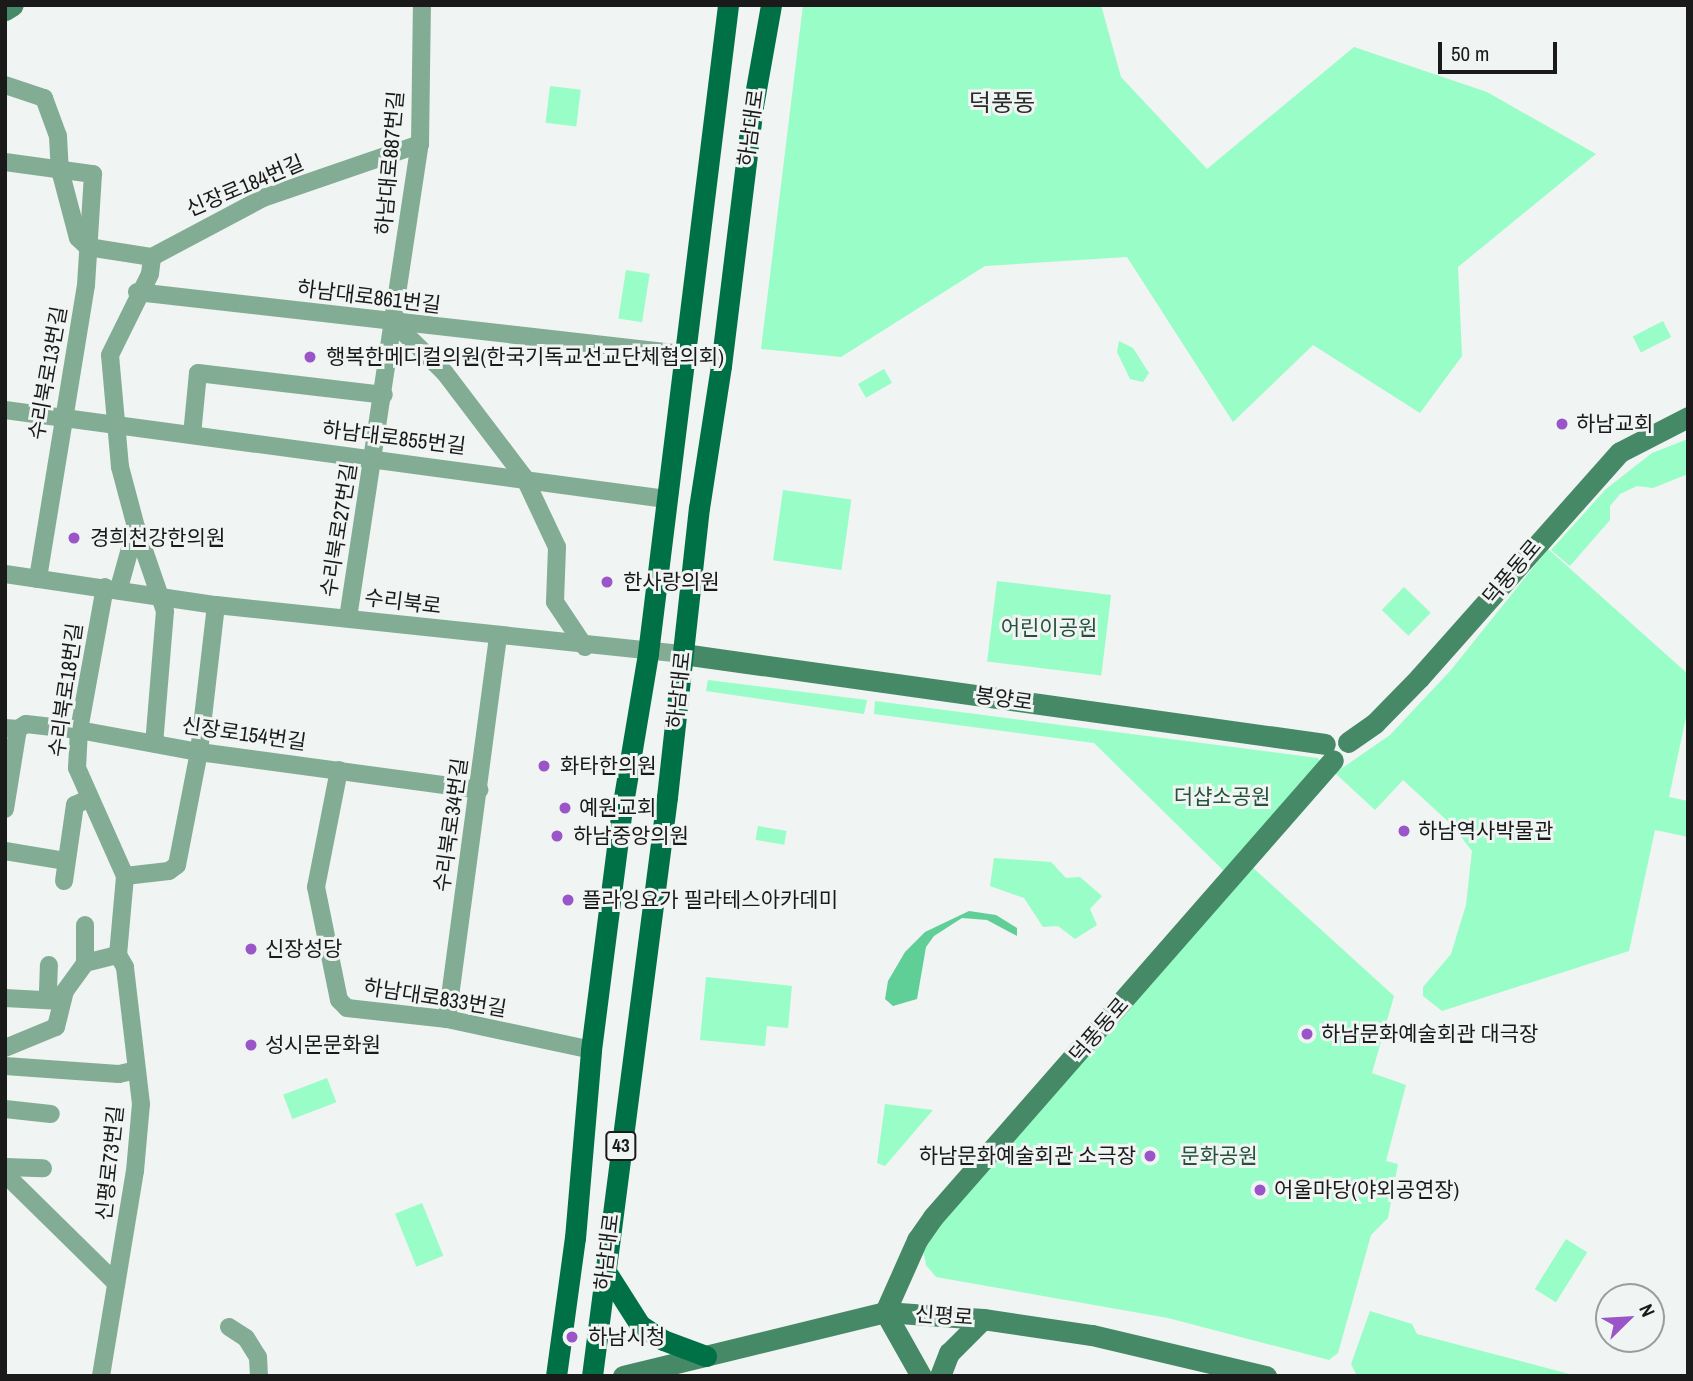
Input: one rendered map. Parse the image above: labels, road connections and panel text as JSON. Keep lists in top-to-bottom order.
{
  "streets": {
    "main road": ["하남대로", "43"],
    "street": [
      "하남대로887번길",
      "신장로184번길",
      "하남대로861번길",
      "수리북로13번길",
      "하남대로855번길",
      "수리북로27번길",
      "덕풍동로",
      "수리북로",
      "수리북로18번길",
      "봉양로",
      "신장로154번길",
      "수리북로34번길",
      "하남대로833번길",
      "신평로73번길",
      "신평로"
    ]
  },
  "crossings": [
    ["하남대로", "하남대로861번길"],
    ["하남대로", "하남대로855번길"],
    ["하남대로", "수리북로"],
    ["하남대로", "봉양로"],
    ["하남대로", "하남대로833번길"],
    ["하남대로887번길", "신장로184번길"],
    ["하남대로887번길", "하남대로861번길"],
    ["하남대로887번길", "수리북로27번길"],
    ["하남대로861번길", "수리북로27번길"],
    ["수리북로13번길", "하남대로855번길"],
    ["수리북로13번길", "수리북로"],
    ["하남대로855번길", "수리북로27번길"],
    ["수리북로27번길", "수리북로"],
    ["덕풍동로", "봉양로"],
    ["덕풍동로", "신평로"],
    ["수리북로", "수리북로18번길"],
    ["수리북로", "봉양로"],
    ["수리북로", "수리북로34번길"],
    ["수리북로18번길", "신장로154번길"],
    ["수리북로18번길", "신평로73번길"],
    ["신장로154번길", "수리북로34번길"],
    ["신장로154번길", "하남대로833번길"],
    ["수리북로34번길", "하남대로833번길"]
  ],
  "districts": ["덕풍동"],
  "parks": ["어린이공원", "더샵소공원", "문화공원"],
  "places": [
    "행복한메디컬의원(한국기독교선교단체협의회)",
    "하남교회",
    "경희천강한의원",
    "한사랑의원",
    "화타한의원",
    "예원교회",
    "하남역사박물관",
    "하남중앙의원",
    "플라잉요가 필라테스아카데미",
    "신장성당",
    "하남문화예술회관 대극장",
    "성시몬문화원",
    "하남문화예술회관 소극장",
    "어울마당(야외공연장)",
    "하남시청"
  ],
  "scale_bar": "50 m",
  "north": "top right"
}
